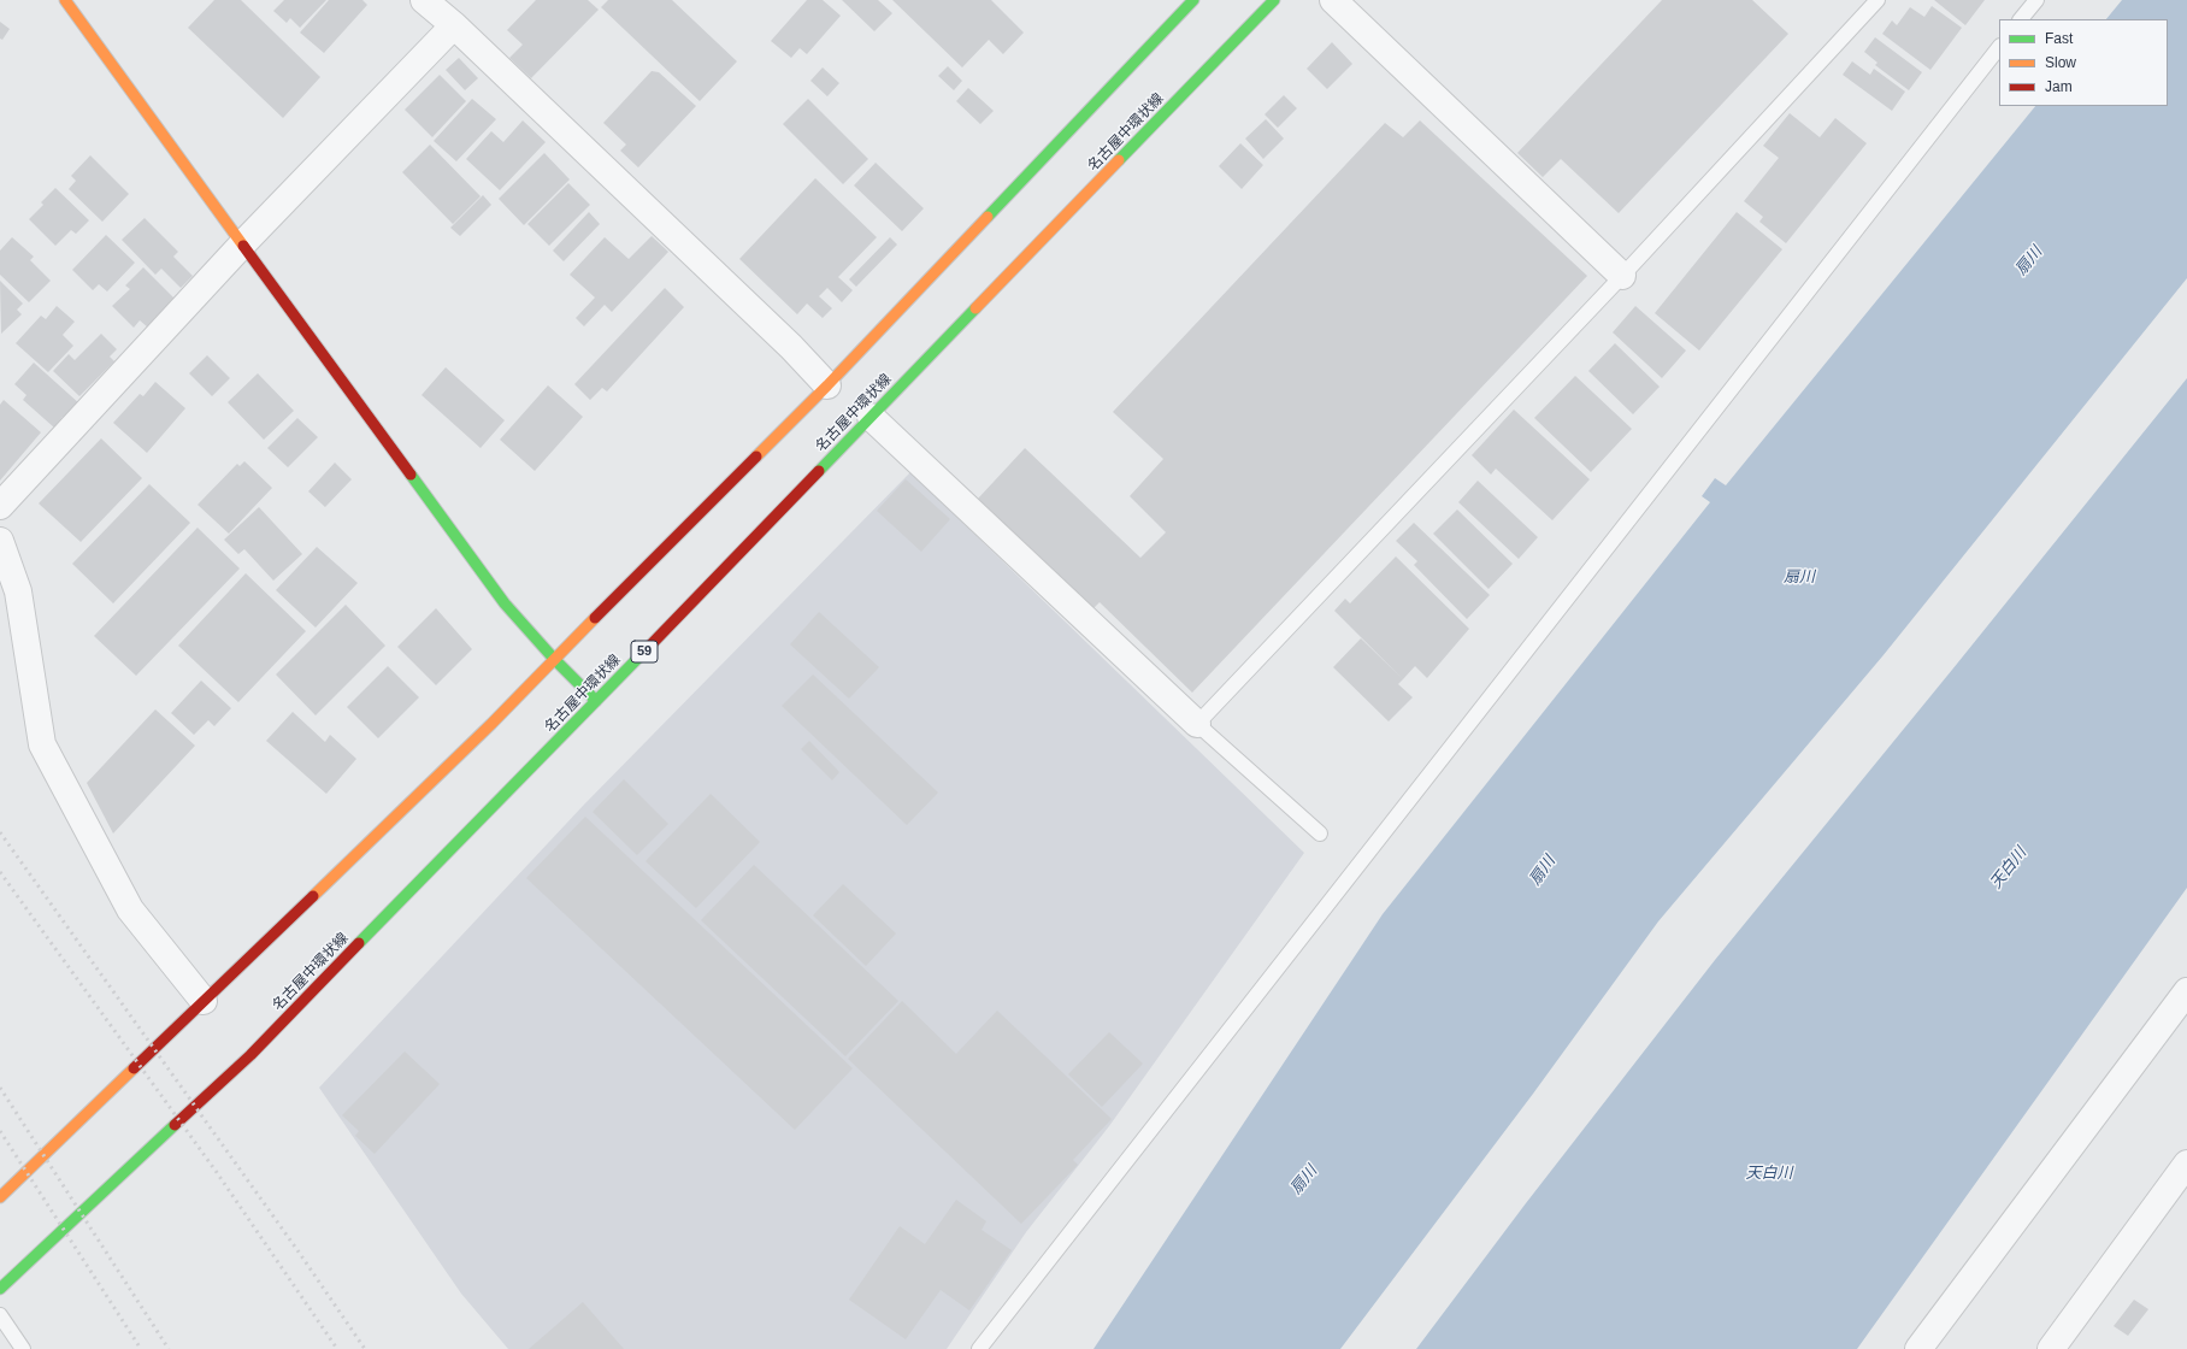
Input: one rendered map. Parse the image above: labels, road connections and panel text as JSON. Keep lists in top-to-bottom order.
{
  "streets": {
    "main road": ["名古屋中環状線", "59"]
  },
  "water": ["扇川", "天白川"],
  "legend": ["Fast", "Slow", "Jam"]
}
